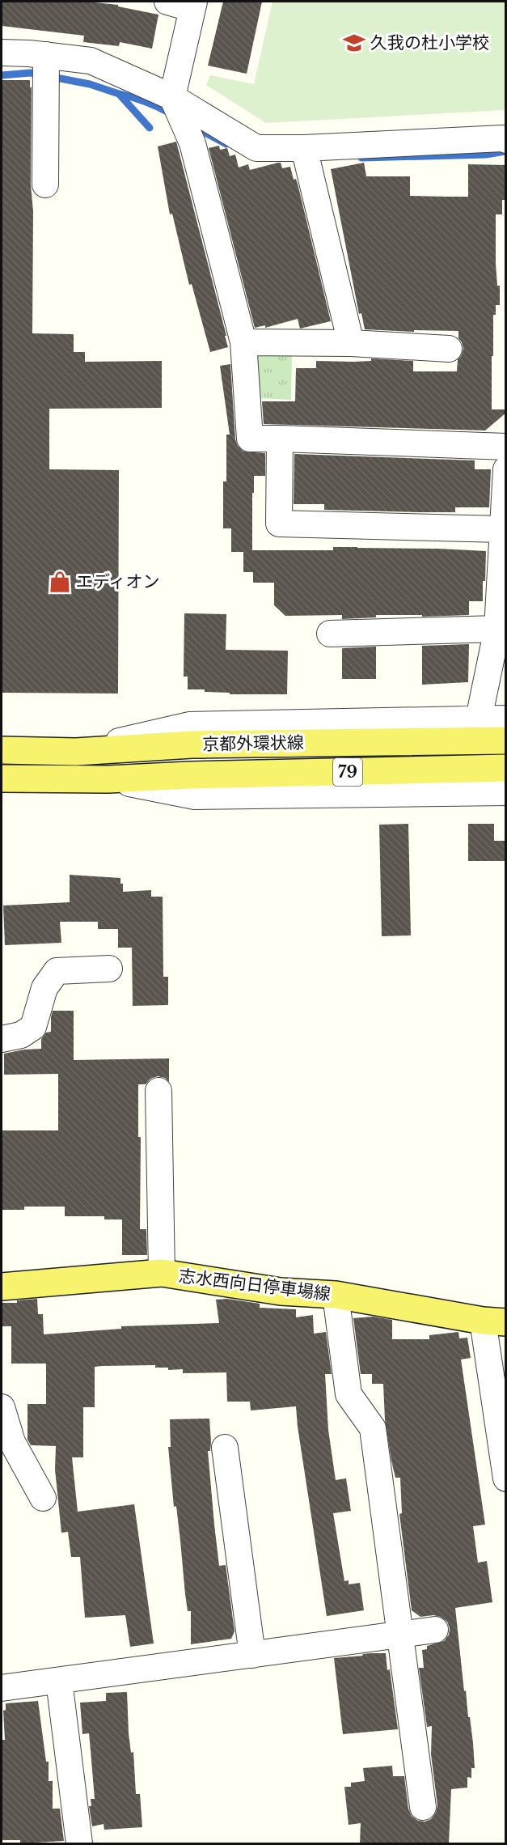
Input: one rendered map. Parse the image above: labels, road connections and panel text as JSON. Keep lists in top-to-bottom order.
{
  "streets": {
    "main road": ["京都外環状線", "79", "志水西向日停車場線"]
  },
  "places": {
    "school or university": ["久我の杜小学校"],
    "shop": ["エディオン"]
  }
}
